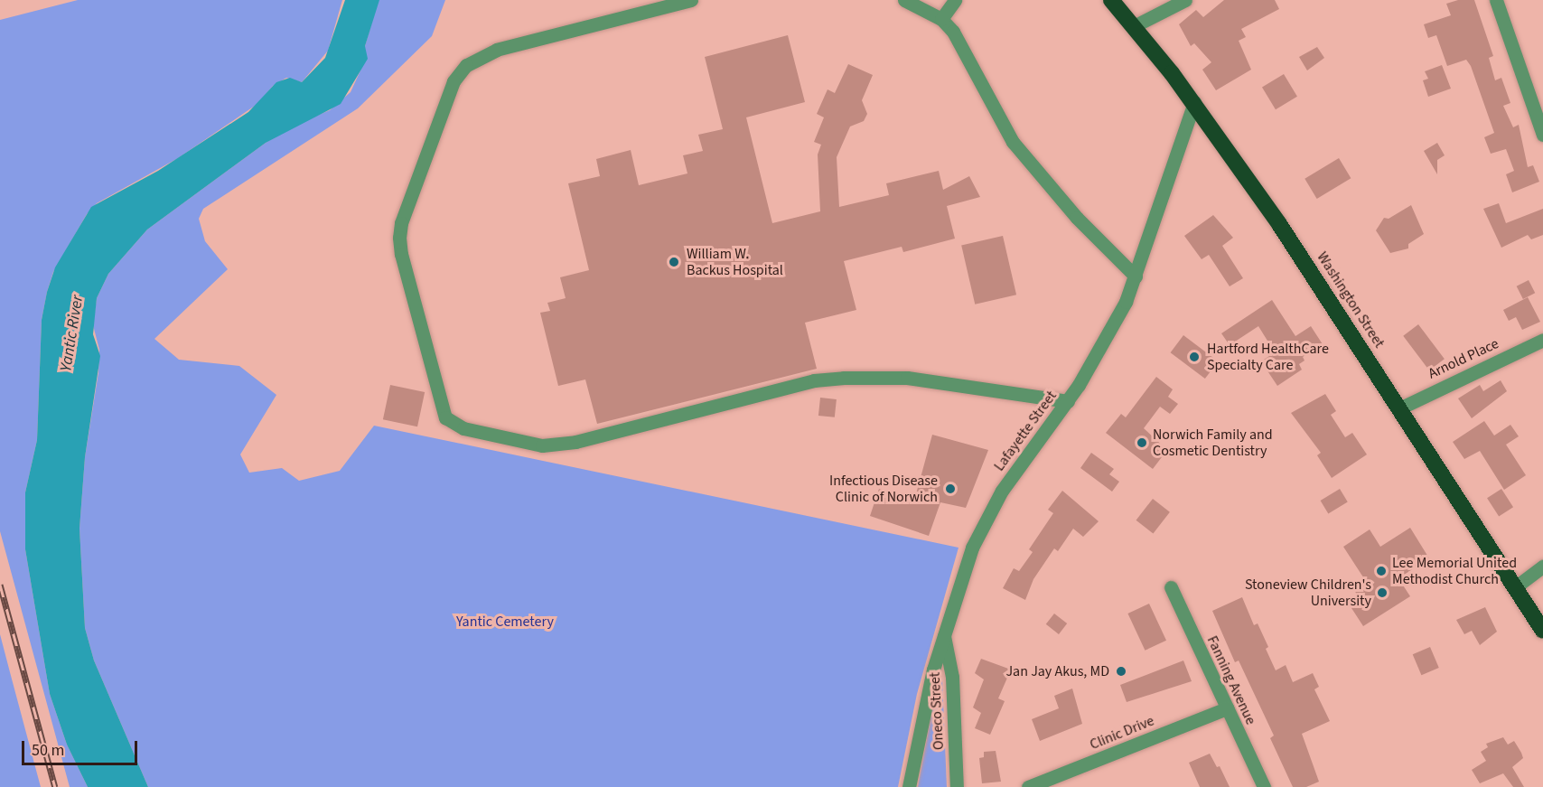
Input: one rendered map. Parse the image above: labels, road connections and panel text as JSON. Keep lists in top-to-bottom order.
{
  "streets": {
    "highway": ["Washington Street"],
    "street": [
      "Arnold Place",
      "Lafayette Street",
      "Fanning Avenue",
      "Oneco Street",
      "Clinic Drive"
    ]
  },
  "crossings": [
    ["Washington Street", "Arnold Place"],
    ["Washington Street", "Lafayette Street"],
    ["Lafayette Street", "Oneco Street"],
    ["Fanning Avenue", "Clinic Drive"]
  ],
  "water": ["Yantic River"],
  "parks": ["Yantic Cemetery"],
  "places": [
    "William W. Backus Hospital",
    "Hartford HealthCare Specialty Care",
    "Norwich Family and Cosmetic Dentistry",
    "Infectious Disease Clinic of Norwich",
    "Lee Memorial United Methodist Church",
    "Stoneview Children's University",
    "Jan Jay Akus, MD"
  ],
  "scale_bar": "50 m"
}
